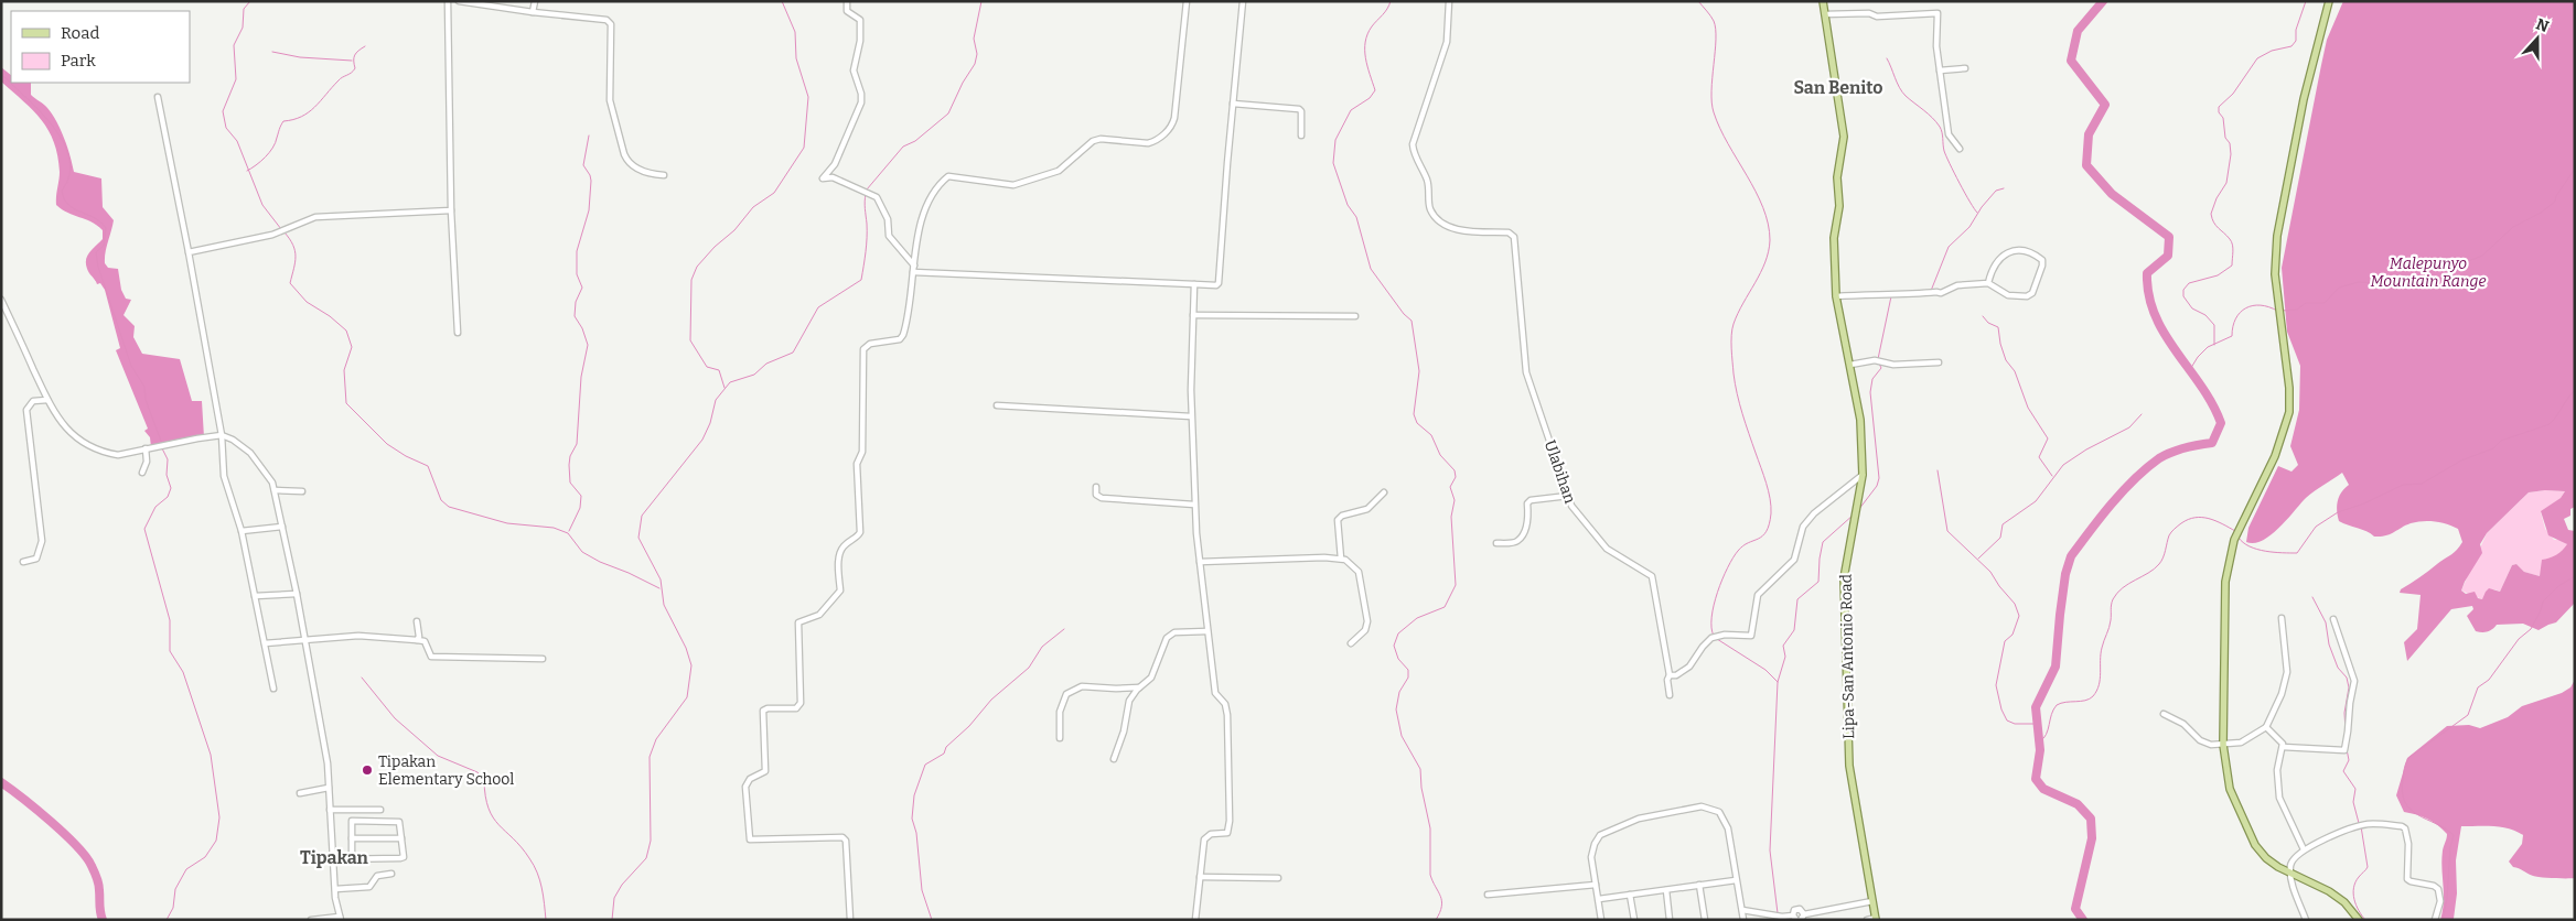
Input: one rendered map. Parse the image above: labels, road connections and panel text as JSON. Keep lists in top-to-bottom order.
{
  "streets": {
    "main road": ["Lipa-San Antonio Road"],
    "street": ["Ulabihan"]
  },
  "districts": ["San Benito", "Tipakan"],
  "parks": ["Malepunyo Mountain Range"],
  "places": ["Tipakan Elementary School"],
  "legend": ["Road", "Park"],
  "north": "top"
}
